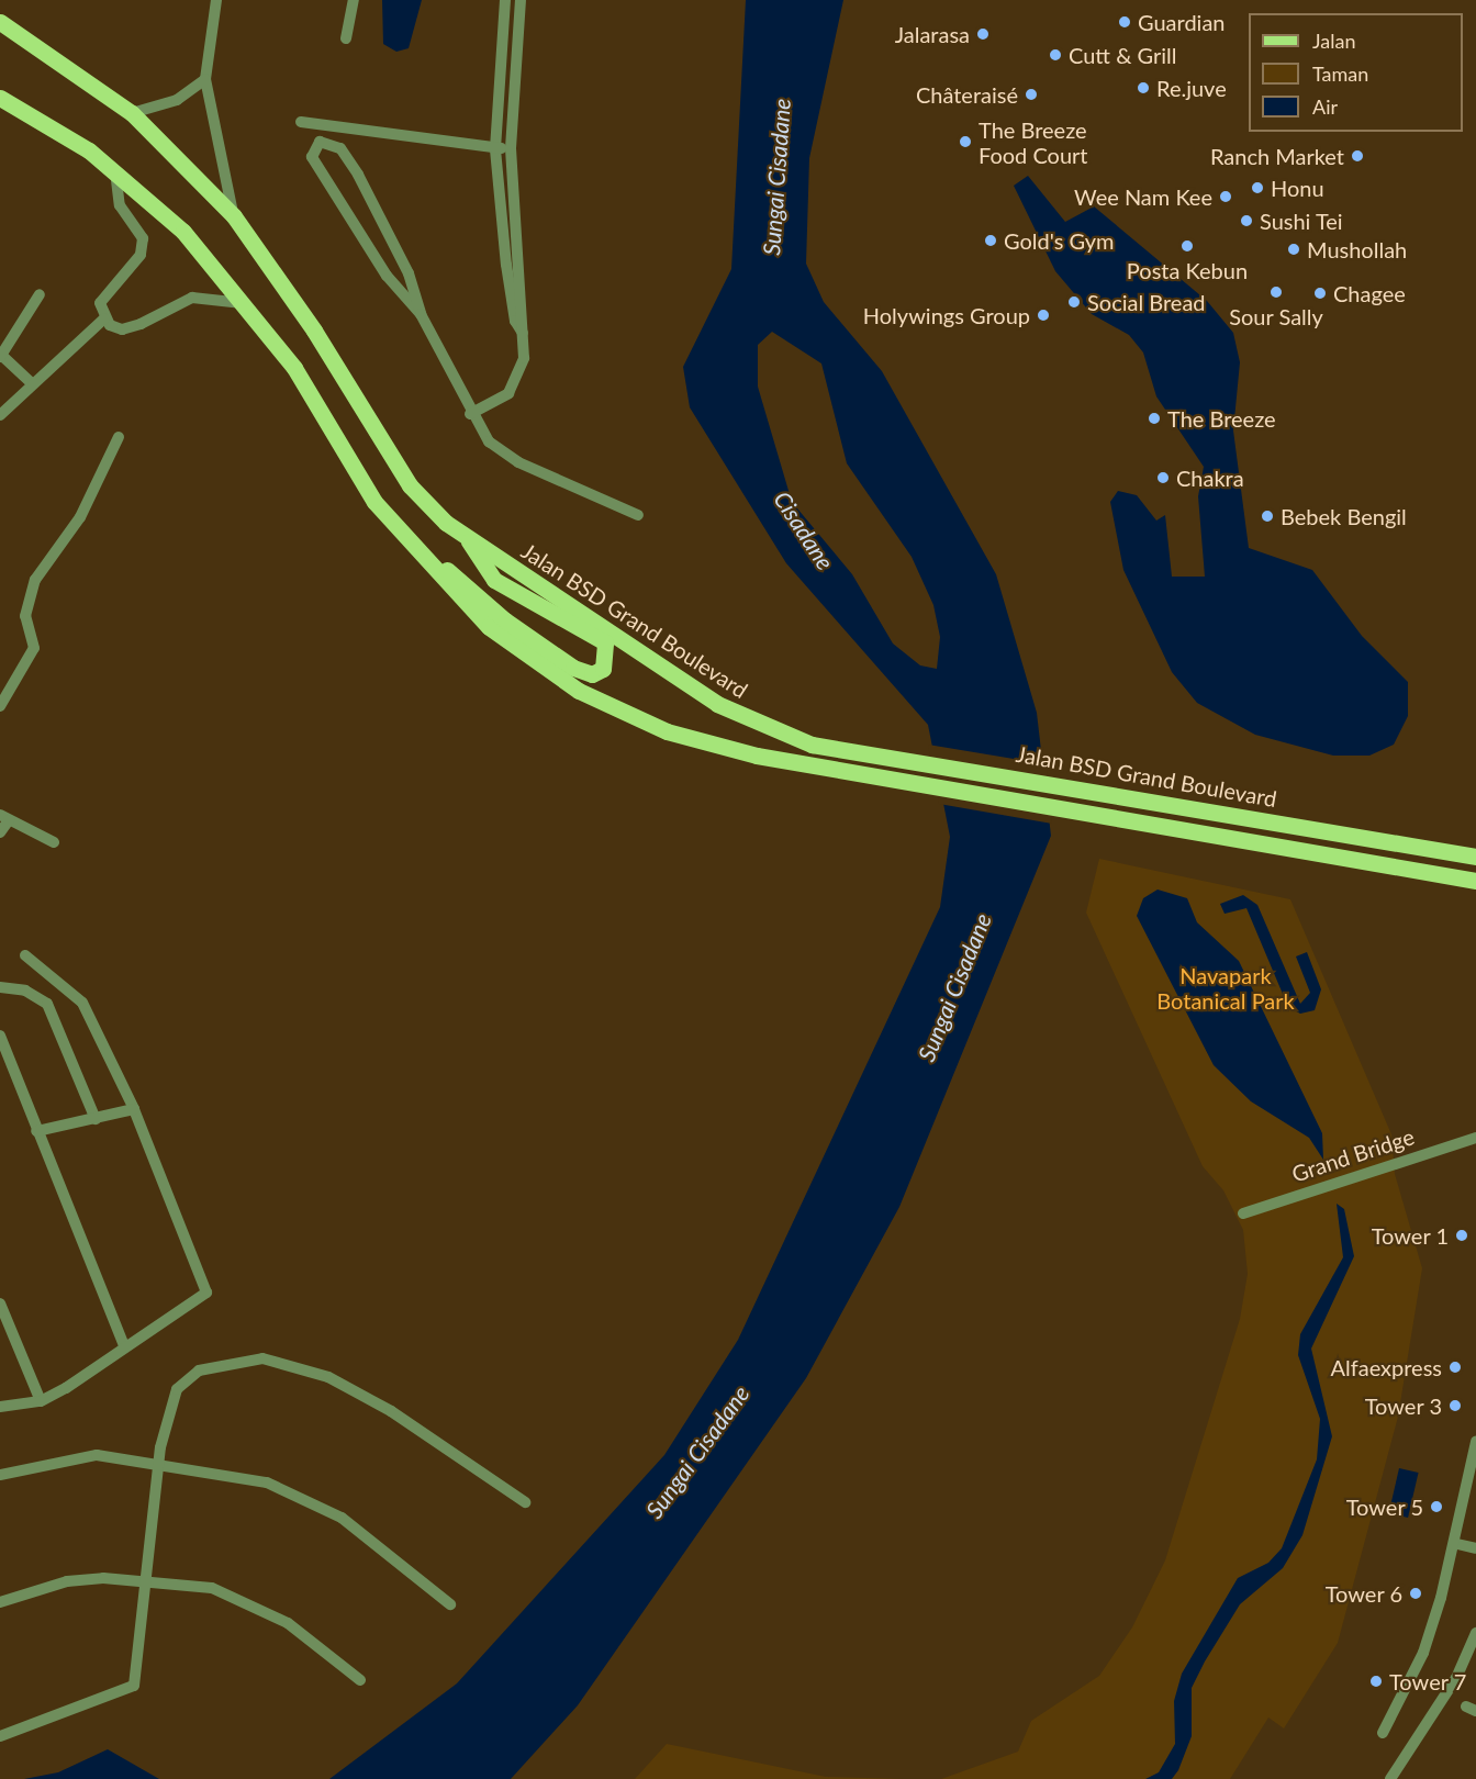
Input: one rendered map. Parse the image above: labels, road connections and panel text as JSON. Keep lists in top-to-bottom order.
{
  "streets": {
    "main road": ["Jalan BSD Grand Boulevard"],
    "street": ["Grand Bridge"]
  },
  "water": ["Sungai Cisadane", "Cisadane"],
  "parks": ["Navapark Botanical Park"],
  "places": [
    "Guardian",
    "Jalarasa",
    "Cutt & Grill",
    "Re.juve",
    "Châteraisé",
    "The Breeze Food Court",
    "Ranch Market",
    "Honu",
    "Wee Nam Kee",
    "Sushi Tei",
    "Gold's Gym",
    "Posta Kebun",
    "Mushollah",
    "Sour Sally",
    "Chagee",
    "Social Bread",
    "Holywings Group",
    "The Breeze",
    "Chakra",
    "Bebek Bengil",
    "Tower 1",
    "Alfaexpress",
    "Tower 3",
    "Tower 5",
    "Tower 6",
    "Tower 7"
  ],
  "legend": ["Jalan", "Taman", "Air"]
}
